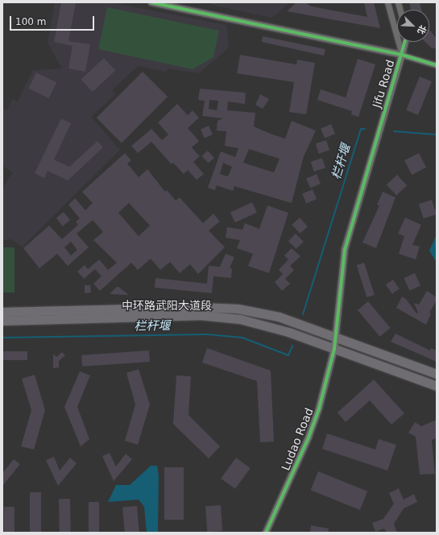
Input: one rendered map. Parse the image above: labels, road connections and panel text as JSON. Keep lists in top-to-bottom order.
{
  "streets": {
    "main road": ["中环路武阳大道段"],
    "street": ["Jifu Road", "Ludao Road"]
  },
  "crossings": [
    ["Jifu Road", "中环路武阳大道段"],
    ["Jifu Road", "Ludao Road"],
    ["中环路武阳大道段", "Ludao Road"]
  ],
  "water": ["栏杆堰"],
  "scale_bar": "100 m",
  "north": "bottom right"
}
